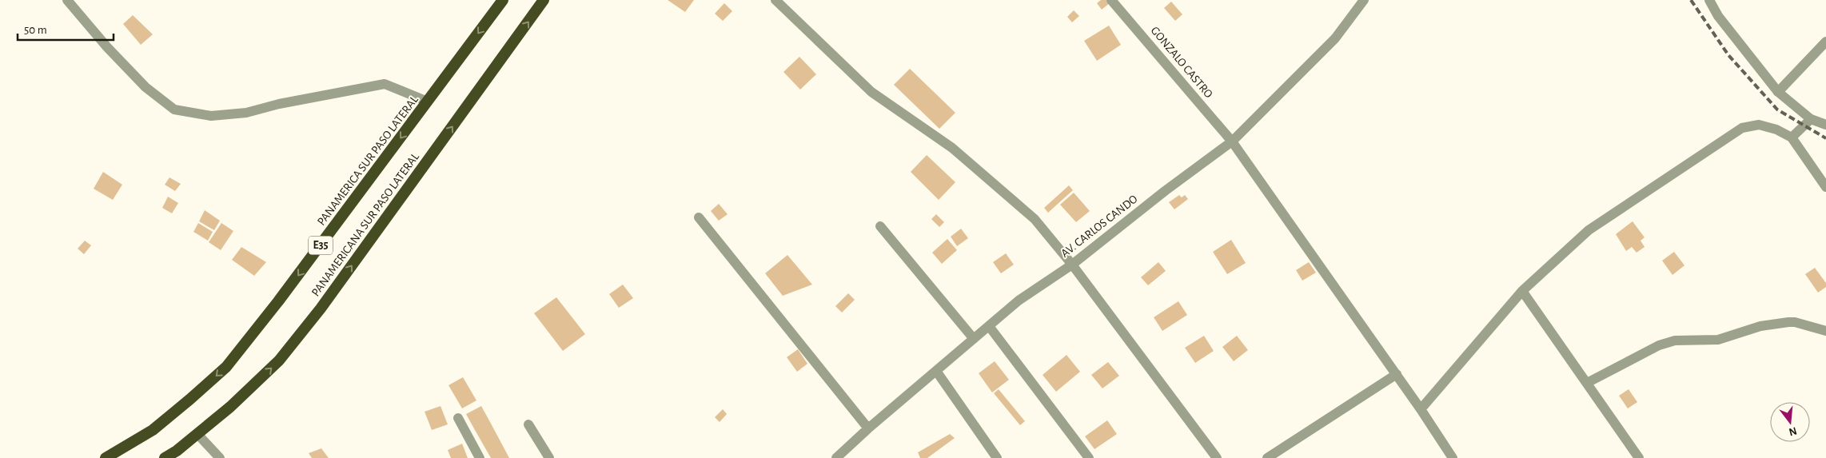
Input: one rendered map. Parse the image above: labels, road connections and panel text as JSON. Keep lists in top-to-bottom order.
{
  "streets": {
    "highway": ["PANAMERICA SUR PASO LATERAL", "PANAMERICANA SUR PASO LATERAL", "E35"],
    "street": ["GONZALO CASTRO", "AV. CARLOS CANDO"]
  },
  "crossings": [
    ["GONZALO CASTRO", "AV. CARLOS CANDO"]
  ],
  "one_way": ["PANAMERICA SUR PASO LATERAL", "PANAMERICANA SUR PASO LATERAL"],
  "scale_bar": "50 m",
  "north": "bottom"
}
